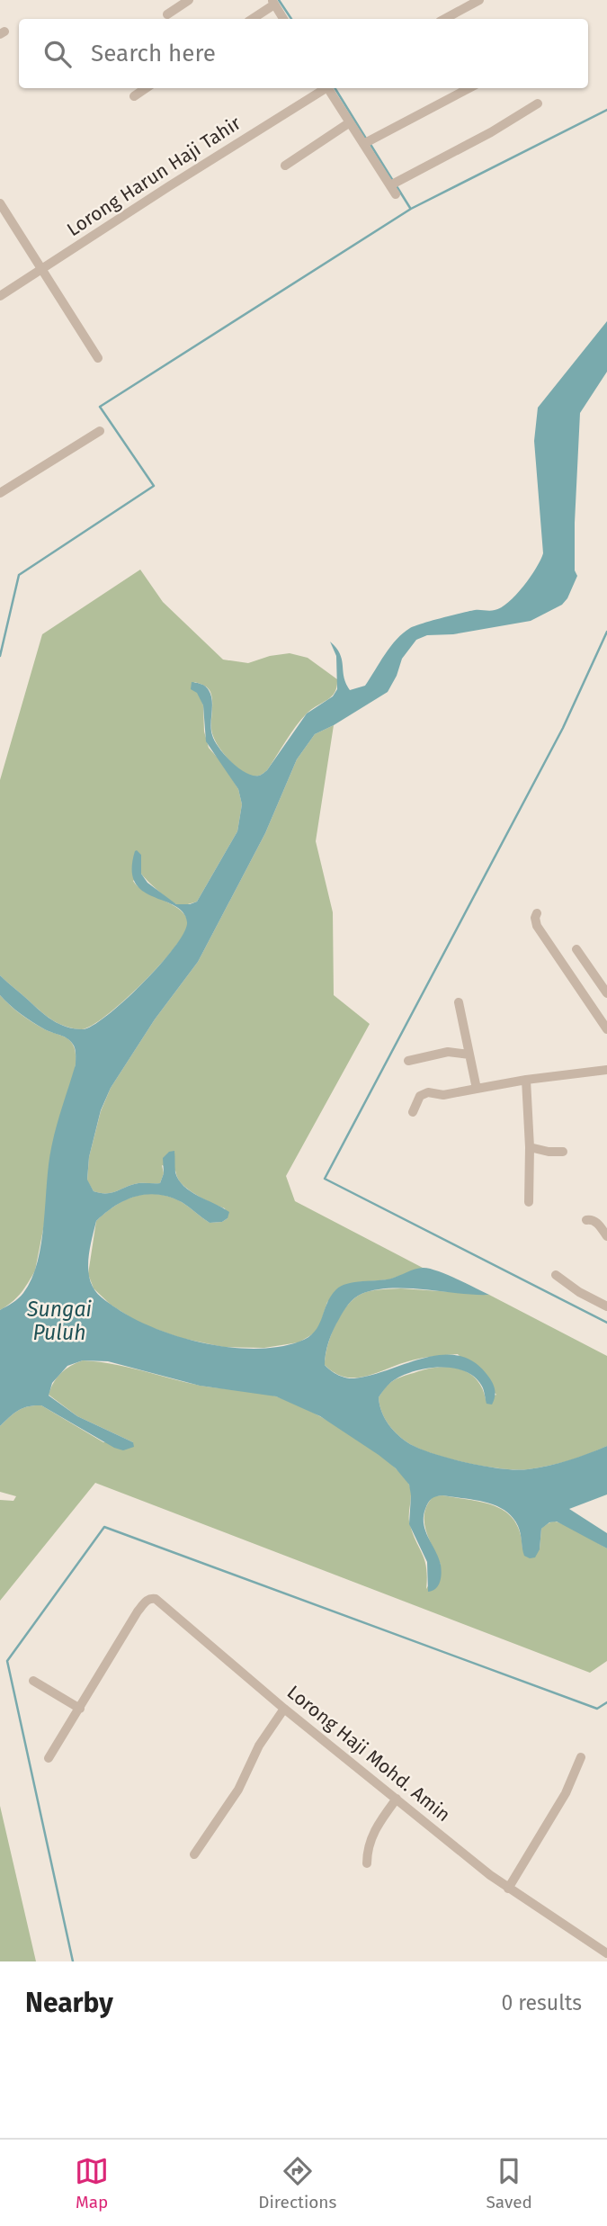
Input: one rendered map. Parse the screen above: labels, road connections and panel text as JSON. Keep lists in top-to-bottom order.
{
  "streets": {
    "street": ["Lorong Harun Haji Tahir", "Lorong Haji Mohd. Amin"]
  },
  "water": ["Sungai Puluh"],
  "page": {
    "search": "Search here",
    "heading": ["Nearby", "0 results"],
    "nav": ["Map", "Directions", "Saved"]
  }
}
